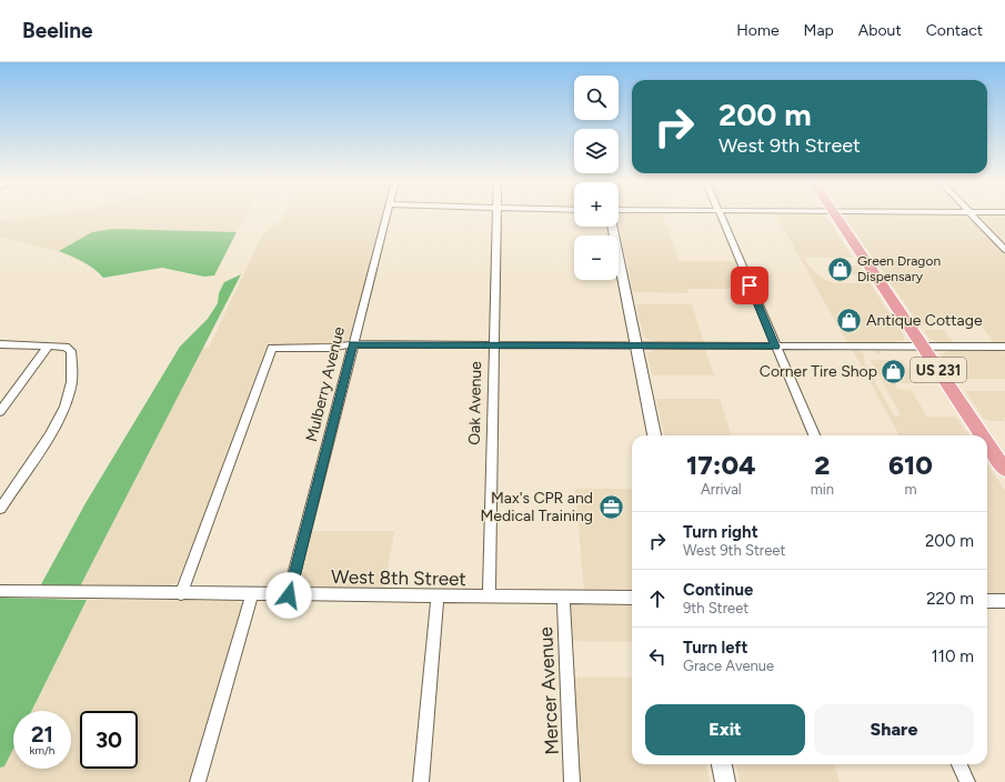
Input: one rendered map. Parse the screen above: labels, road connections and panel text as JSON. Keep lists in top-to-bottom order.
{
  "streets": {
    "main road": ["US 231"],
    "street": [
      "Mulberry Avenue",
      "Oak Avenue",
      "West 8th Street",
      "Mercer Avenue"
    ]
  },
  "crossings": [
    ["Mulberry Avenue", "West 8th Street"],
    ["Oak Avenue", "West 8th Street"],
    ["West 8th Street", "Mercer Avenue"]
  ],
  "places": {
    "shop": ["Green Dragon Dispensary", "Antique Cottage", "Corner Tire Shop"],
    "office": ["Max's CPR and Medical Training"]
  },
  "page": {
    "header": "Beeline",
    "nav": [
      "Home",
      "Map",
      "About",
      "Contact"
    ],
    "map_buttons": ["+", "−"],
    "turn": ["200 m", "West 9th Street"],
    "eta": [
      "17:04",
      "Arrival",
      "2",
      "min",
      "610",
      "m"
    ],
    "list": [
      {
        "name": "Turn right",
        "note": "West 9th Street",
        "value": "200 m"
      },
      {
        "name": "Continue",
        "note": "9th Street",
        "value": "220 m"
      },
      {
        "name": "Turn left",
        "note": "Grace Avenue",
        "value": "110 m"
      }
    ],
    "buttons": ["Exit", "Share"],
    "speed": "21 km/h",
    "limit": "30"
  }
}
